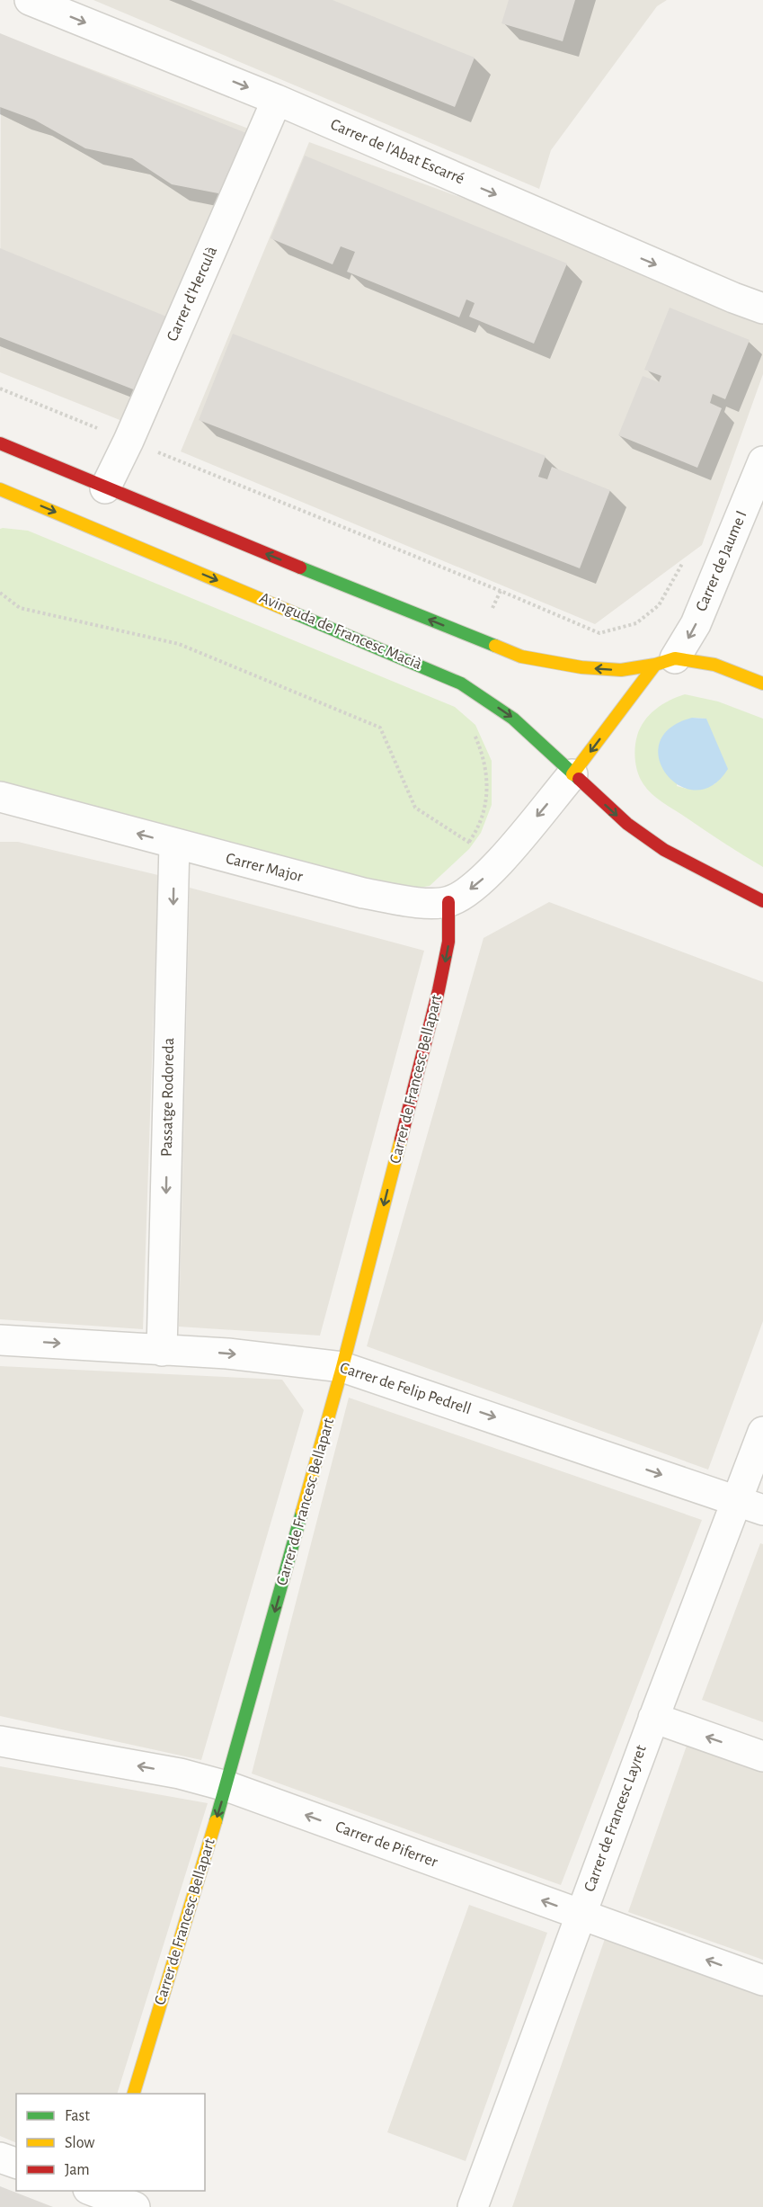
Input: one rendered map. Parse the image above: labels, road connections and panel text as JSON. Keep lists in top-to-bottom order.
{
  "streets": {
    "main road": ["Avinguda de Francesc Macià", "Carrer de Francesc Bellapart"],
    "street": [
      "Carrer de l'Abat Escarré",
      "Carrer d'Herculà",
      "Carrer de Jaume I",
      "Carrer Major",
      "Passatge Rodoreda",
      "Carrer de Felip Pedrell",
      "Carrer de Francesc Layret",
      "Carrer de Piferrer"
    ]
  },
  "crossings": [
    ["Carrer de l'Abat Escarré", "Carrer d'Herculà"],
    ["Avinguda de Francesc Macià", "Carrer Major"],
    ["Carrer Major", "Carrer de Francesc Bellapart"],
    ["Carrer Major", "Passatge Rodoreda"],
    ["Carrer de Francesc Bellapart", "Carrer de Felip Pedrell"],
    ["Carrer de Francesc Bellapart", "Carrer de Piferrer"],
    ["Passatge Rodoreda", "Carrer de Felip Pedrell"],
    ["Carrer de Felip Pedrell", "Carrer de Francesc Layret"],
    ["Carrer de Francesc Layret", "Carrer de Piferrer"]
  ],
  "one_way": [
    "Carrer de l'Abat Escarré",
    "Carrer de Jaume I",
    "Carrer Major",
    "Carrer de Francesc Bellapart",
    "Passatge Rodoreda",
    "Carrer de Felip Pedrell",
    "Carrer de Piferrer"
  ],
  "legend": ["Fast", "Slow", "Jam"]
}
